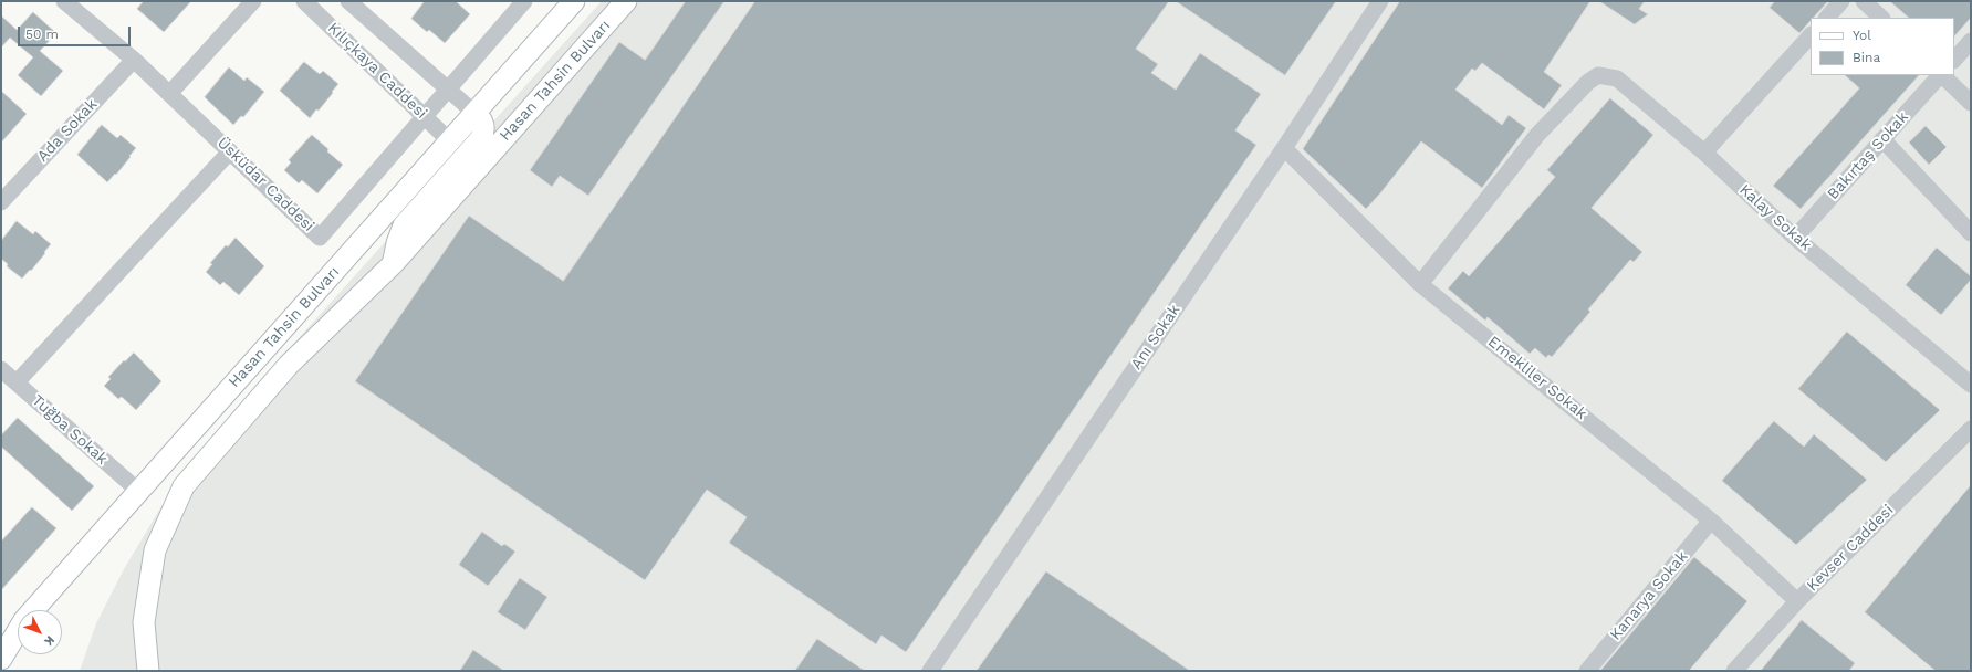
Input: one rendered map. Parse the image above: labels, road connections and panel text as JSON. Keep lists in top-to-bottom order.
{
  "streets": {
    "main road": ["Hasan Tahsin Bulvarı"],
    "street": [
      "Kılıçkaya Caddesi",
      "Ada Sokak",
      "Bakırtaş Sokak",
      "Üsküdar Caddesi",
      "Kalay Sokak",
      "Anı Sokak",
      "Emekliler Sokak",
      "Tuğba Sokak",
      "Kevser Caddesi",
      "Kanarya Sokak"
    ]
  },
  "crossings": [
    ["Kılıçkaya Caddesi", "Hasan Tahsin Bulvarı"],
    ["Kılıçkaya Caddesi", "Üsküdar Caddesi"],
    ["Hasan Tahsin Bulvarı", "Tuğba Sokak"],
    ["Ada Sokak", "Üsküdar Caddesi"],
    ["Bakırtaş Sokak", "Kalay Sokak"],
    ["Kalay Sokak", "Emekliler Sokak"],
    ["Anı Sokak", "Emekliler Sokak"],
    ["Emekliler Sokak", "Kevser Caddesi"],
    ["Emekliler Sokak", "Kanarya Sokak"]
  ],
  "legend": ["Yol", "Bina"],
  "scale_bar": "50 m",
  "north": "bottom right"
}
